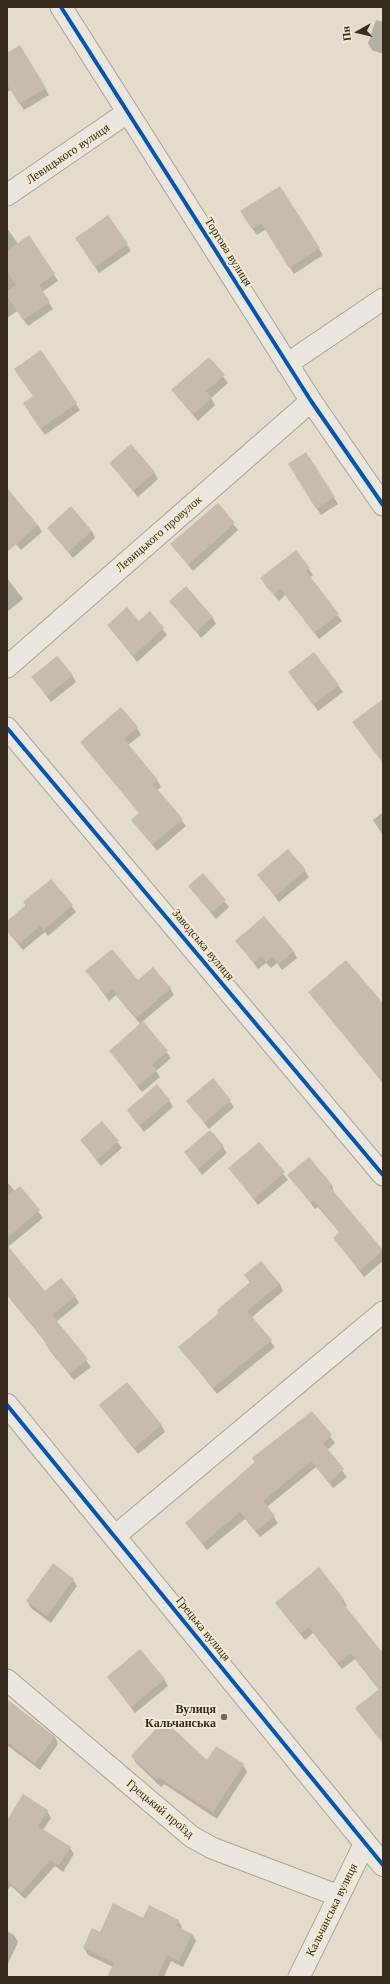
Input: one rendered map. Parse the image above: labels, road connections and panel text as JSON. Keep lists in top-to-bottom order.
{
  "streets": {
    "street": [
      "Левицького вулиця",
      "Торгова вулиця",
      "Левицького провулок",
      "Заводська вулиця",
      "Грецька вулиця",
      "Грецький проїзд",
      "Кальчанська вулиця"
    ]
  },
  "crossings": [
    ["Левицького вулиця", "Торгова вулиця"],
    ["Торгова вулиця", "Левицького провулок"],
    ["Грецька вулиця", "Кальчанська вулиця"],
    ["Грецький проїзд", "Кальчанська вулиця"]
  ],
  "places": ["Вулиця Кальчанська"],
  "north": "left"
}
